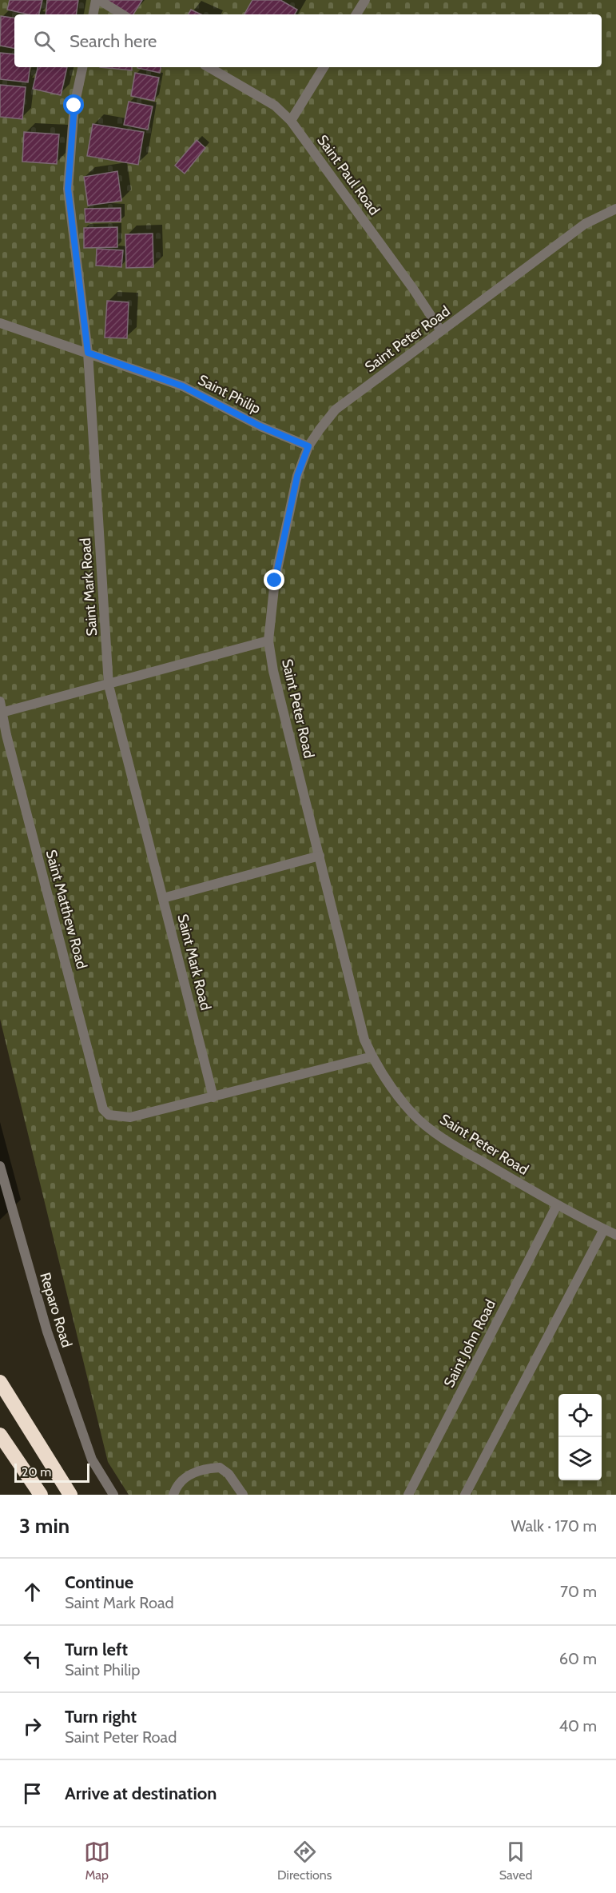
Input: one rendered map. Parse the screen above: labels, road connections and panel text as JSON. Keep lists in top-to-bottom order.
{
  "streets": {
    "street": [
      "Saint Paul Road",
      "Saint Peter Road",
      "Saint Philip",
      "Saint Mark Road",
      "Saint Matthew Road",
      "Reparo Road",
      "Saint John Road"
    ]
  },
  "crossings": [
    ["Saint Paul Road", "Saint Peter Road"],
    ["Saint Peter Road", "Saint Philip"],
    ["Saint Peter Road", "Saint John Road"],
    ["Saint Philip", "Saint Mark Road"],
    ["Saint Mark Road", "Saint Matthew Road"]
  ],
  "scale_bar": "20 m",
  "page": {
    "search": "Search here",
    "scale": "20 m",
    "heading": ["3 min", "Walk · 170 m"],
    "list": [
      ["Continue", "Saint Mark Road", "70 m"],
      ["Turn left", "Saint Philip", "60 m"],
      ["Turn right", "Saint Peter Road", "40 m"],
      "Arrive at destination"
    ],
    "nav": ["Map", "Directions", "Saved"]
  }
}
